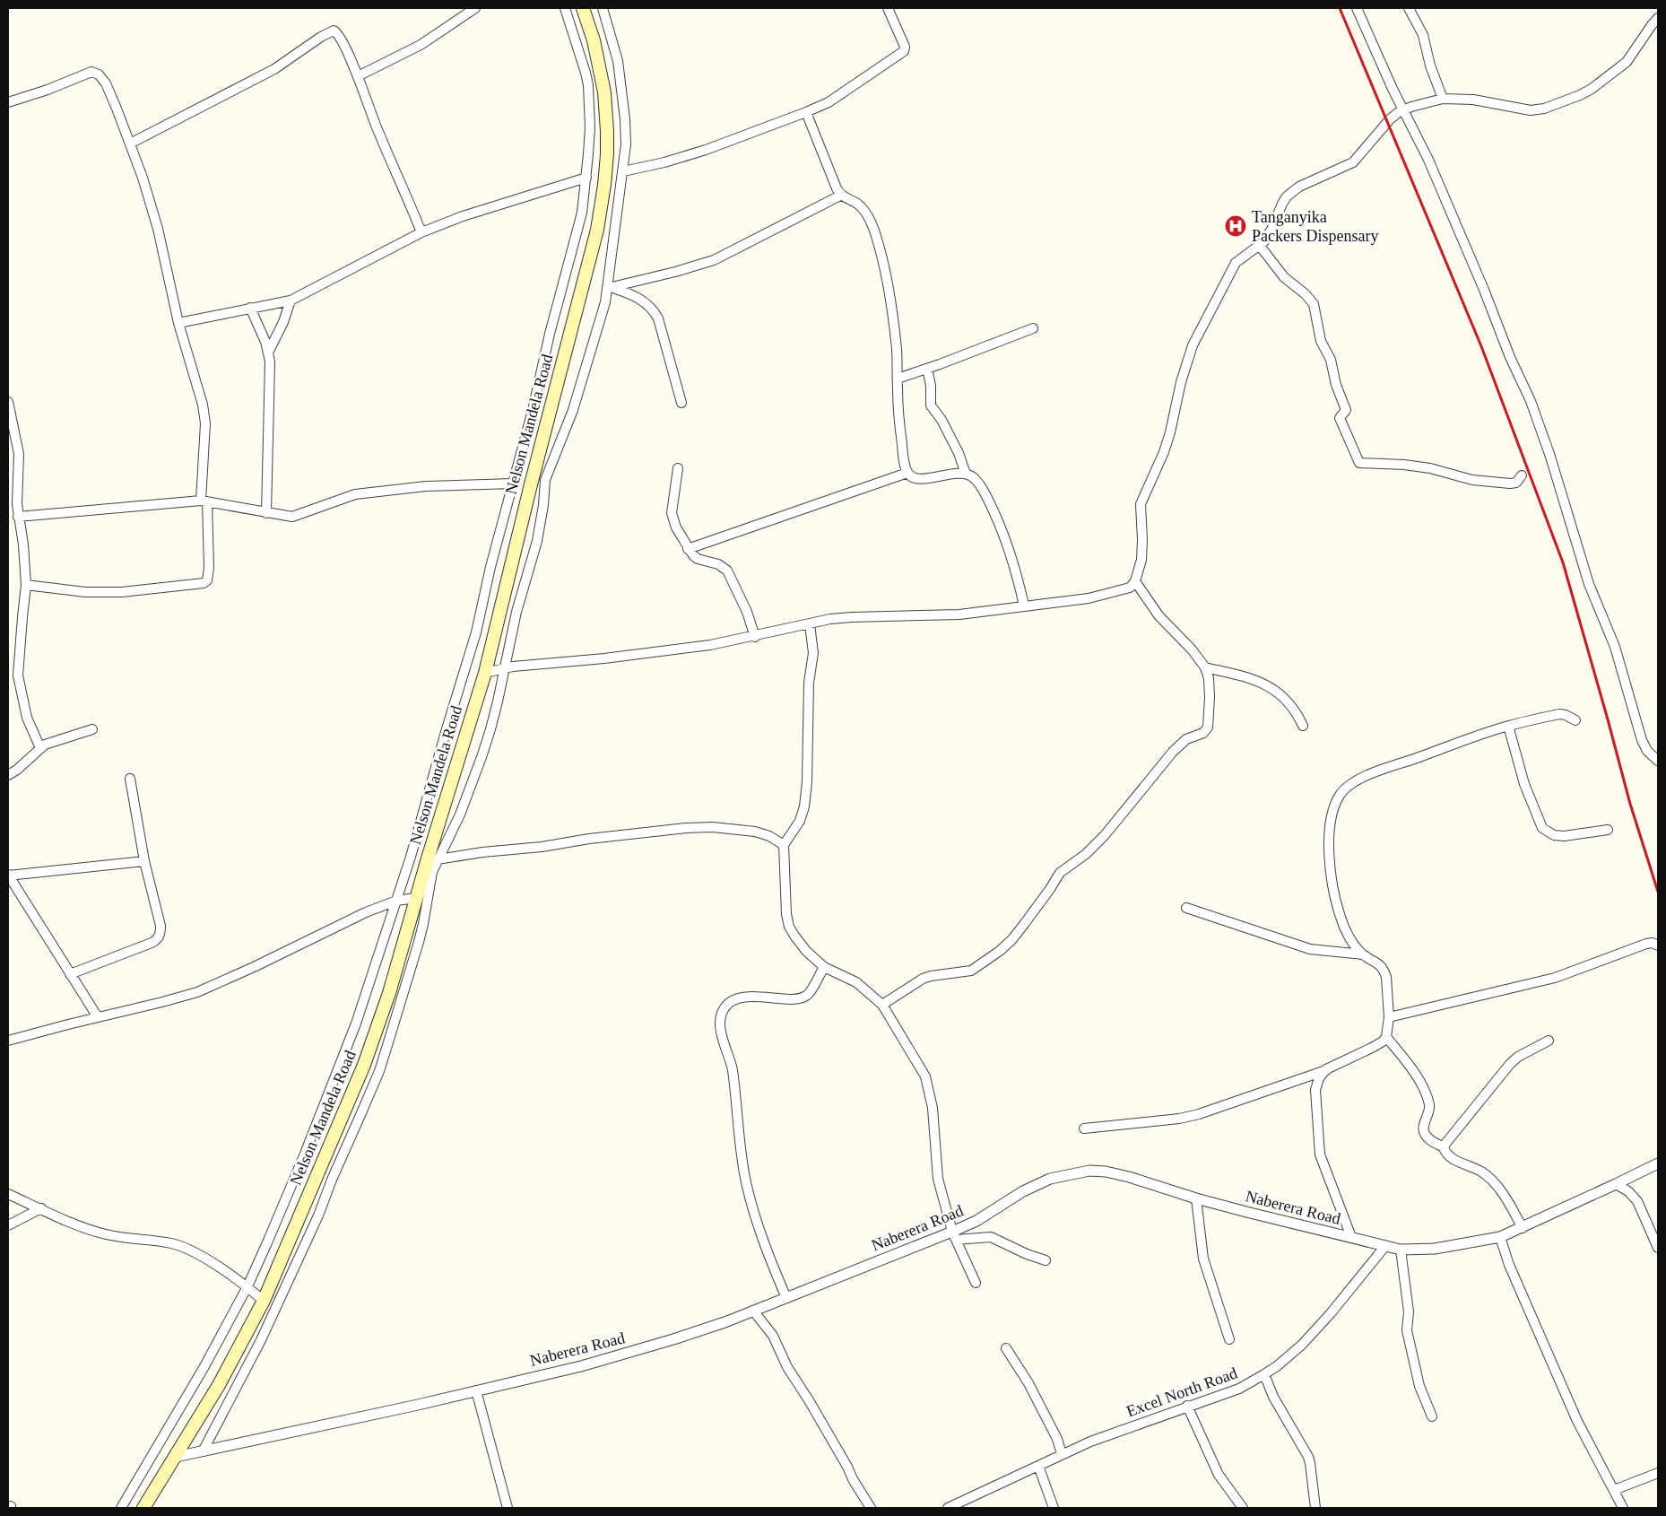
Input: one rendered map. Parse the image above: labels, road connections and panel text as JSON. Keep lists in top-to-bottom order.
{
  "streets": {
    "main road": ["Nelson Mandela Road"],
    "street": ["Naberera Road", "Excel North Road"]
  },
  "crossings": [
    ["Nelson Mandela Road", "Naberera Road"],
    ["Naberera Road", "Excel North Road"]
  ],
  "places": {
    "hospital": ["Tanganyika Packers Dispensary"]
  }
}
